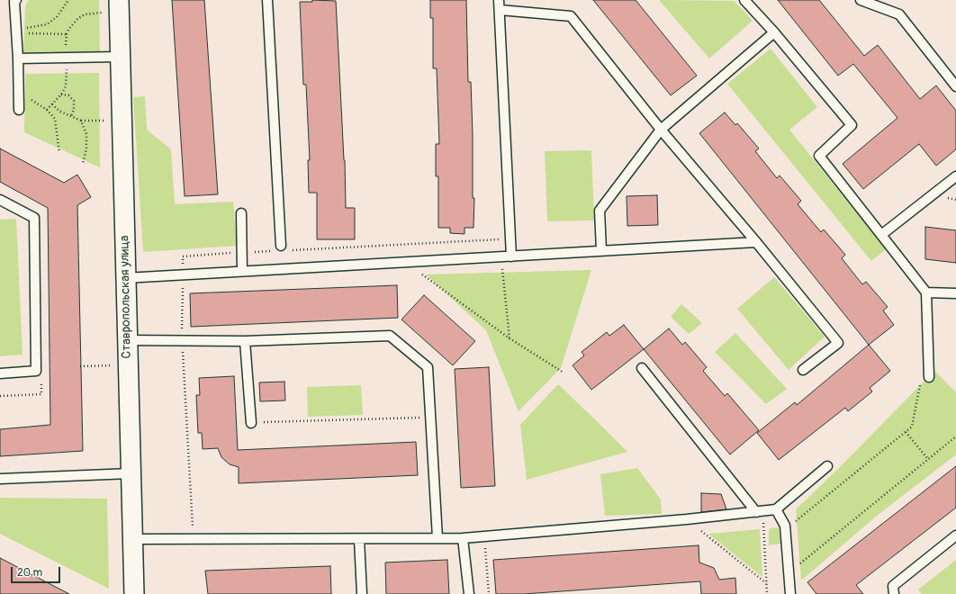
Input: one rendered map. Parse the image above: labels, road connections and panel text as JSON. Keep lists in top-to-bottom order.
{
  "streets": {
    "street": ["Ставропольская улица"]
  },
  "scale_bar": "20 m"
}
